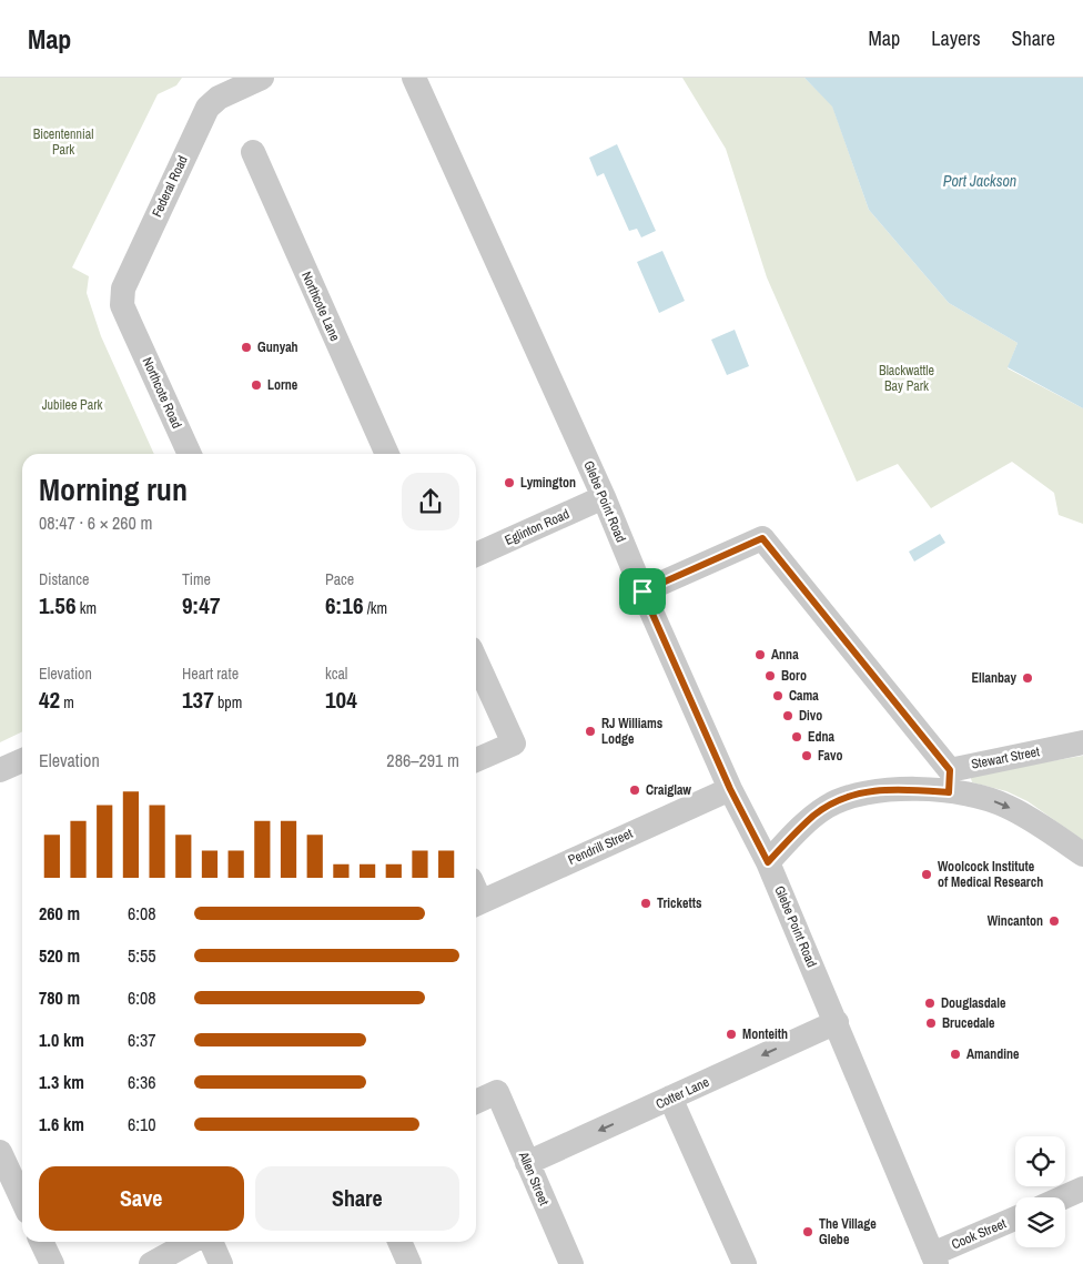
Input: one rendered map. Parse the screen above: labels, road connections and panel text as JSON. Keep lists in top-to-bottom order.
{
  "streets": {
    "street": [
      "Federal Road",
      "Northcote Lane",
      "Northcote Road",
      "Glebe Point Road",
      "Eglinton Road",
      "Stewart Street",
      "Pendrill Street",
      "Cotter Lane",
      "Allen Street",
      "Cook Street"
    ]
  },
  "crossings": [
    ["Federal Road", "Northcote Road"],
    ["Glebe Point Road", "Eglinton Road"],
    ["Glebe Point Road", "Pendrill Street"],
    ["Glebe Point Road", "Cotter Lane"],
    ["Glebe Point Road", "Cook Street"],
    ["Cotter Lane", "Allen Street"]
  ],
  "one_way": ["Cotter Lane"],
  "water": ["Port Jackson"],
  "parks": ["Bicentennial Park", "Blackwattle Bay Park", "Jubilee Park"],
  "places": [
    "Gunyah",
    "Lorne",
    "Lymington",
    "Anna",
    "Boro",
    "Ellanbay",
    "Cama",
    "Divo",
    "RJ Williams Lodge",
    "Edna",
    "Favo",
    "Craiglaw",
    "Woolcock Institute of Medical Research",
    "Tricketts",
    "Wincanton",
    "Douglasdale",
    "Brucedale",
    "Monteith",
    "Amandine",
    "The Village Glebe"
  ],
  "page": {
    "header": "Map",
    "nav": ["Map", "Layers", "Share"],
    "heading": ["Morning run", "08:47 · 6 × 260 m"],
    "stats": [
      ["Distance", "1.56 km"],
      ["Time", "9:47"],
      ["Pace", "6:16 /km"],
      ["Elevation", "42 m"],
      ["Heart rate", "137 bpm"],
      ["kcal", "104"]
    ],
    "chart": ["Elevation", "286–291 m"],
    "list": [
      {
        "name": "260 m",
        "note": "6:08"
      },
      {
        "name": "520 m",
        "note": "5:55"
      },
      {
        "name": "780 m",
        "note": "6:08"
      },
      {
        "name": "1.0 km",
        "note": "6:37"
      },
      {
        "name": "1.3 km",
        "note": "6:36"
      },
      {
        "name": "1.6 km",
        "note": "6:10"
      }
    ],
    "buttons": ["Save", "Share"]
  }
}
